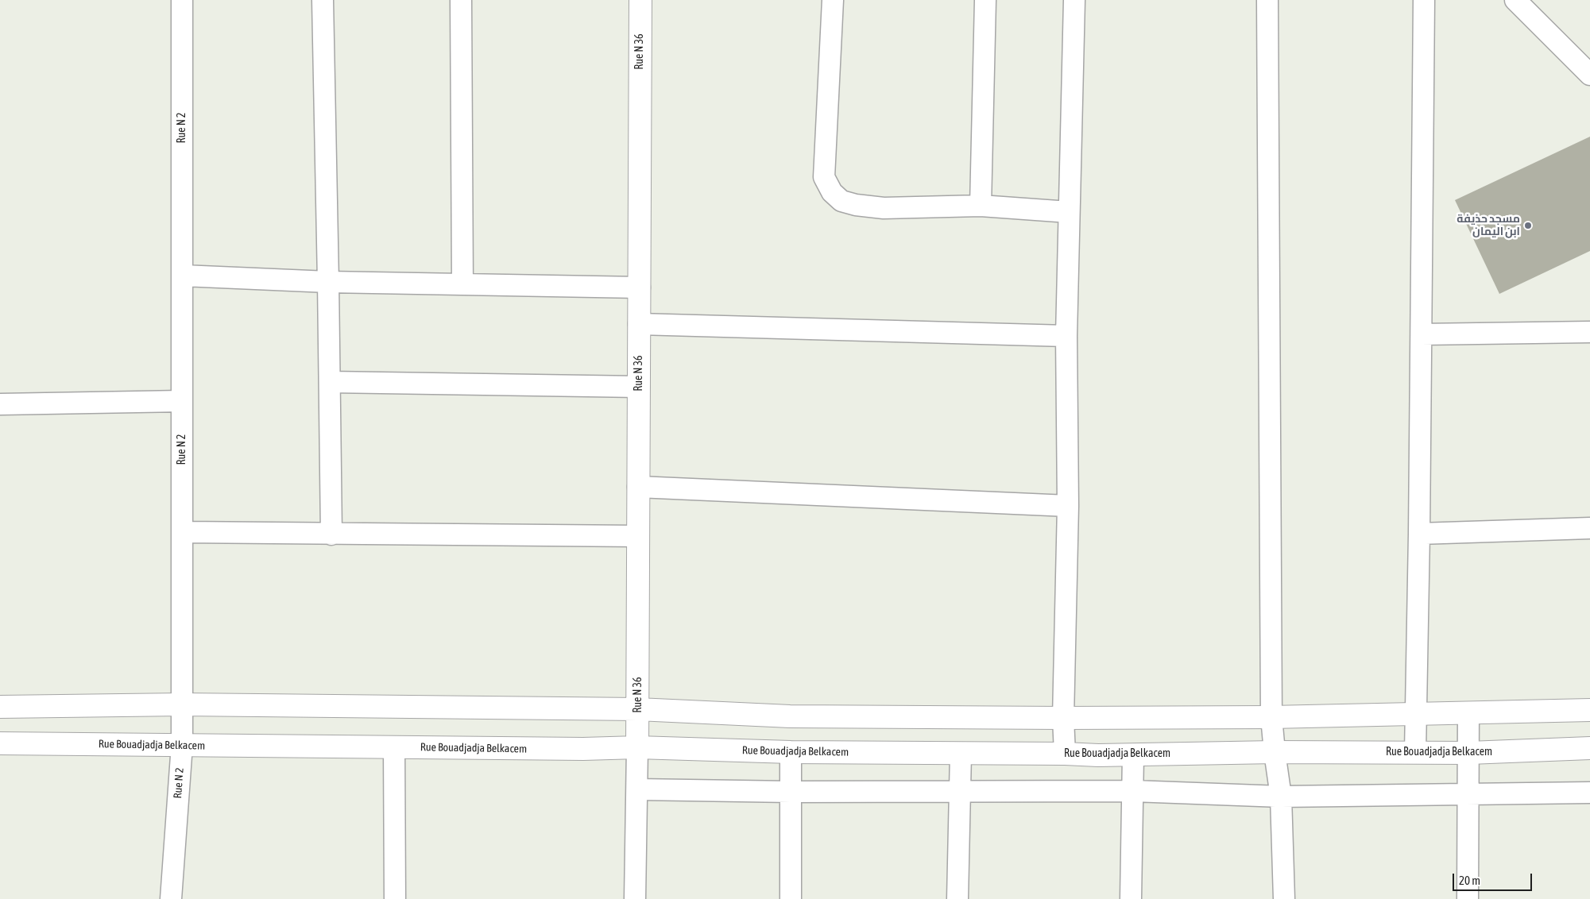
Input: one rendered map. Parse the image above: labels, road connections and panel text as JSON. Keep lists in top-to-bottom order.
{
  "streets": {
    "street": ["Rue N 36", "Rue N 2", "Rue Bouadjadja Belkacem"]
  },
  "crossings": [
    ["Rue N 36", "Rue Bouadjadja Belkacem"],
    ["Rue N 2", "Rue Bouadjadja Belkacem"]
  ],
  "places": ["مسجد حذيفة ابن اليمان"],
  "scale_bar": "20 m"
}
